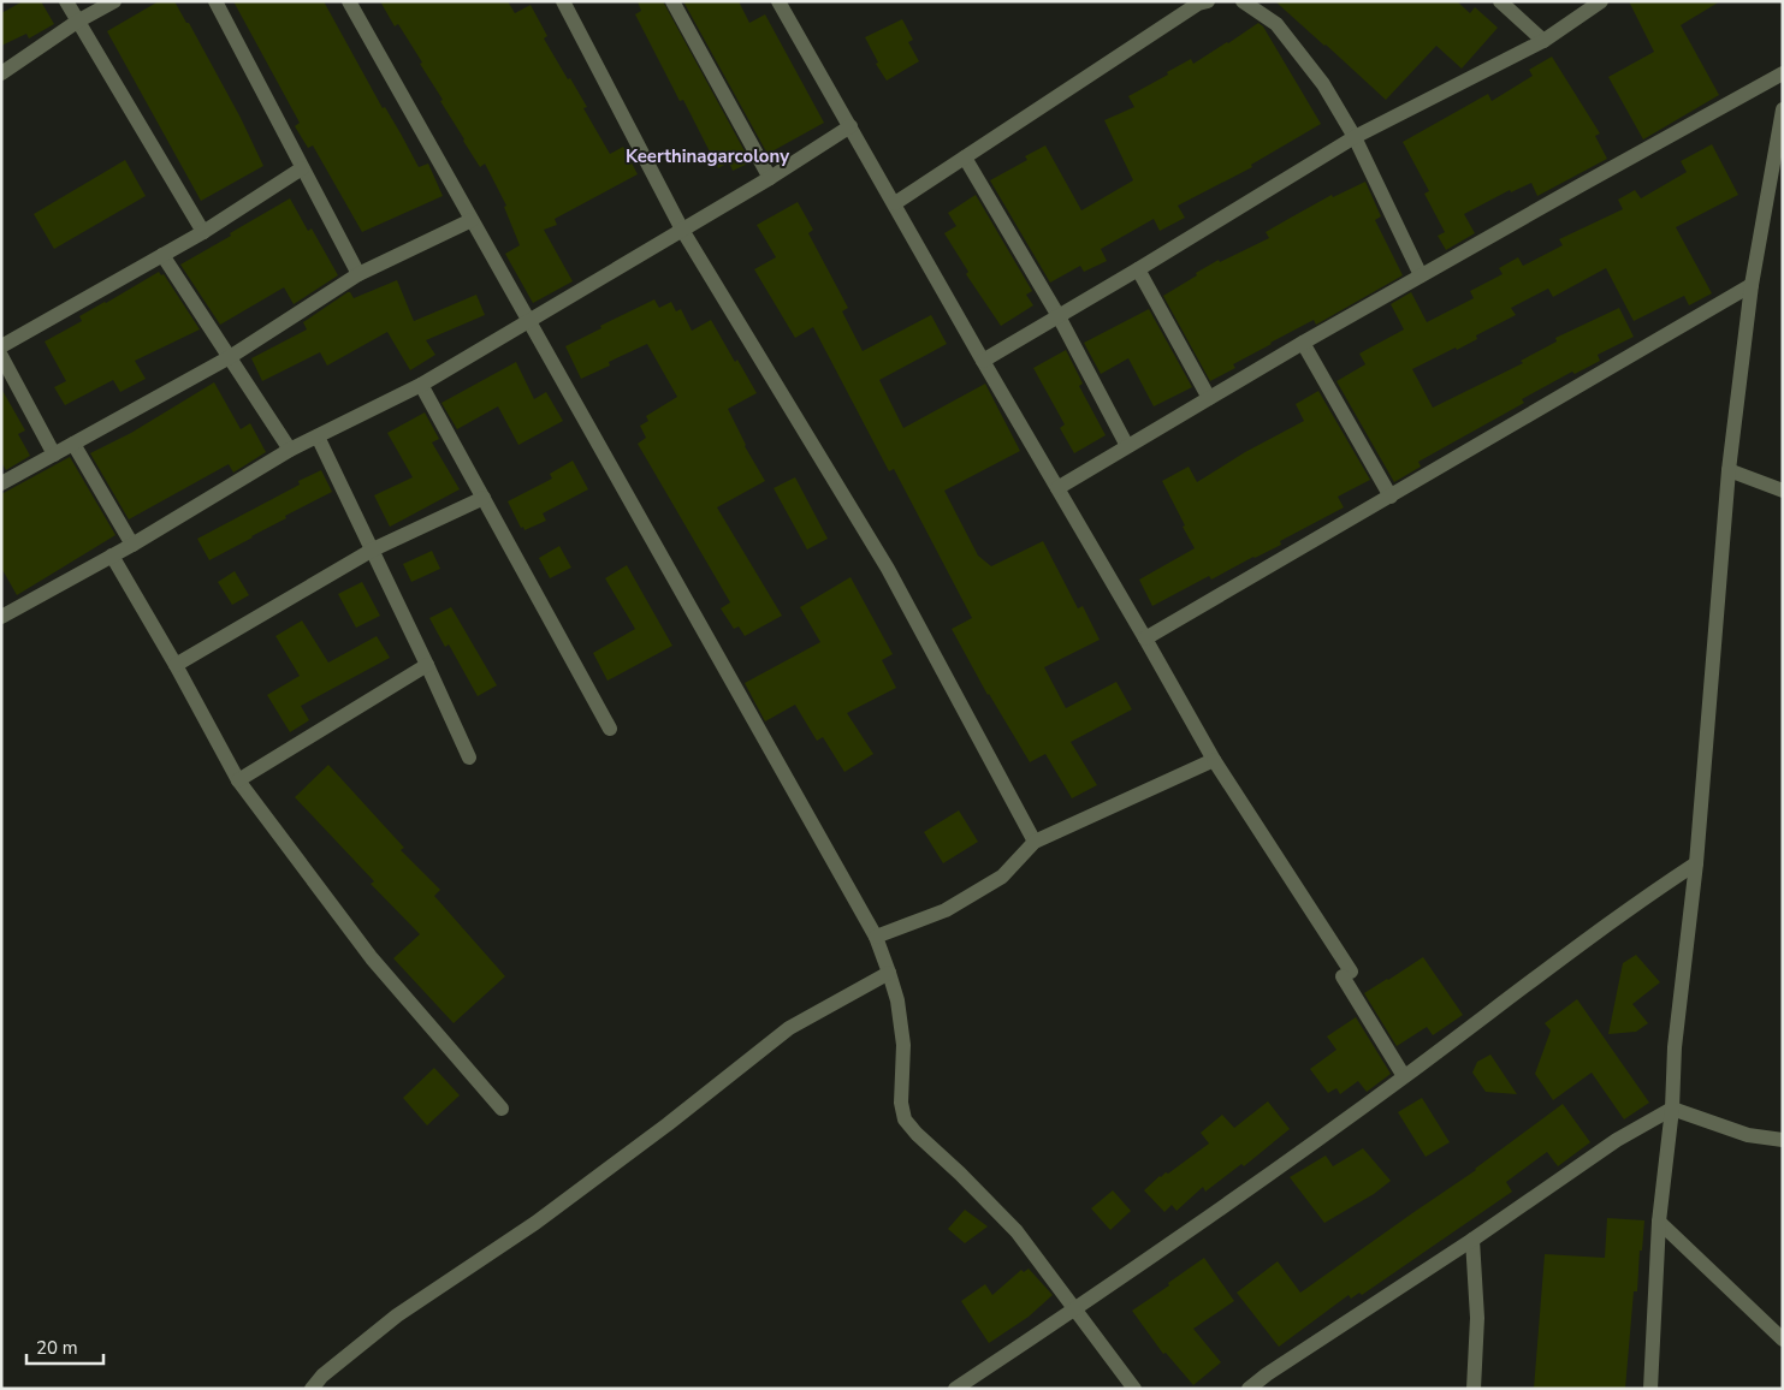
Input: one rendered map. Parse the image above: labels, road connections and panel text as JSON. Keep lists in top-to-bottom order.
{
  "districts": ["Keerthinagarcolony"],
  "scale_bar": "20 m"
}
